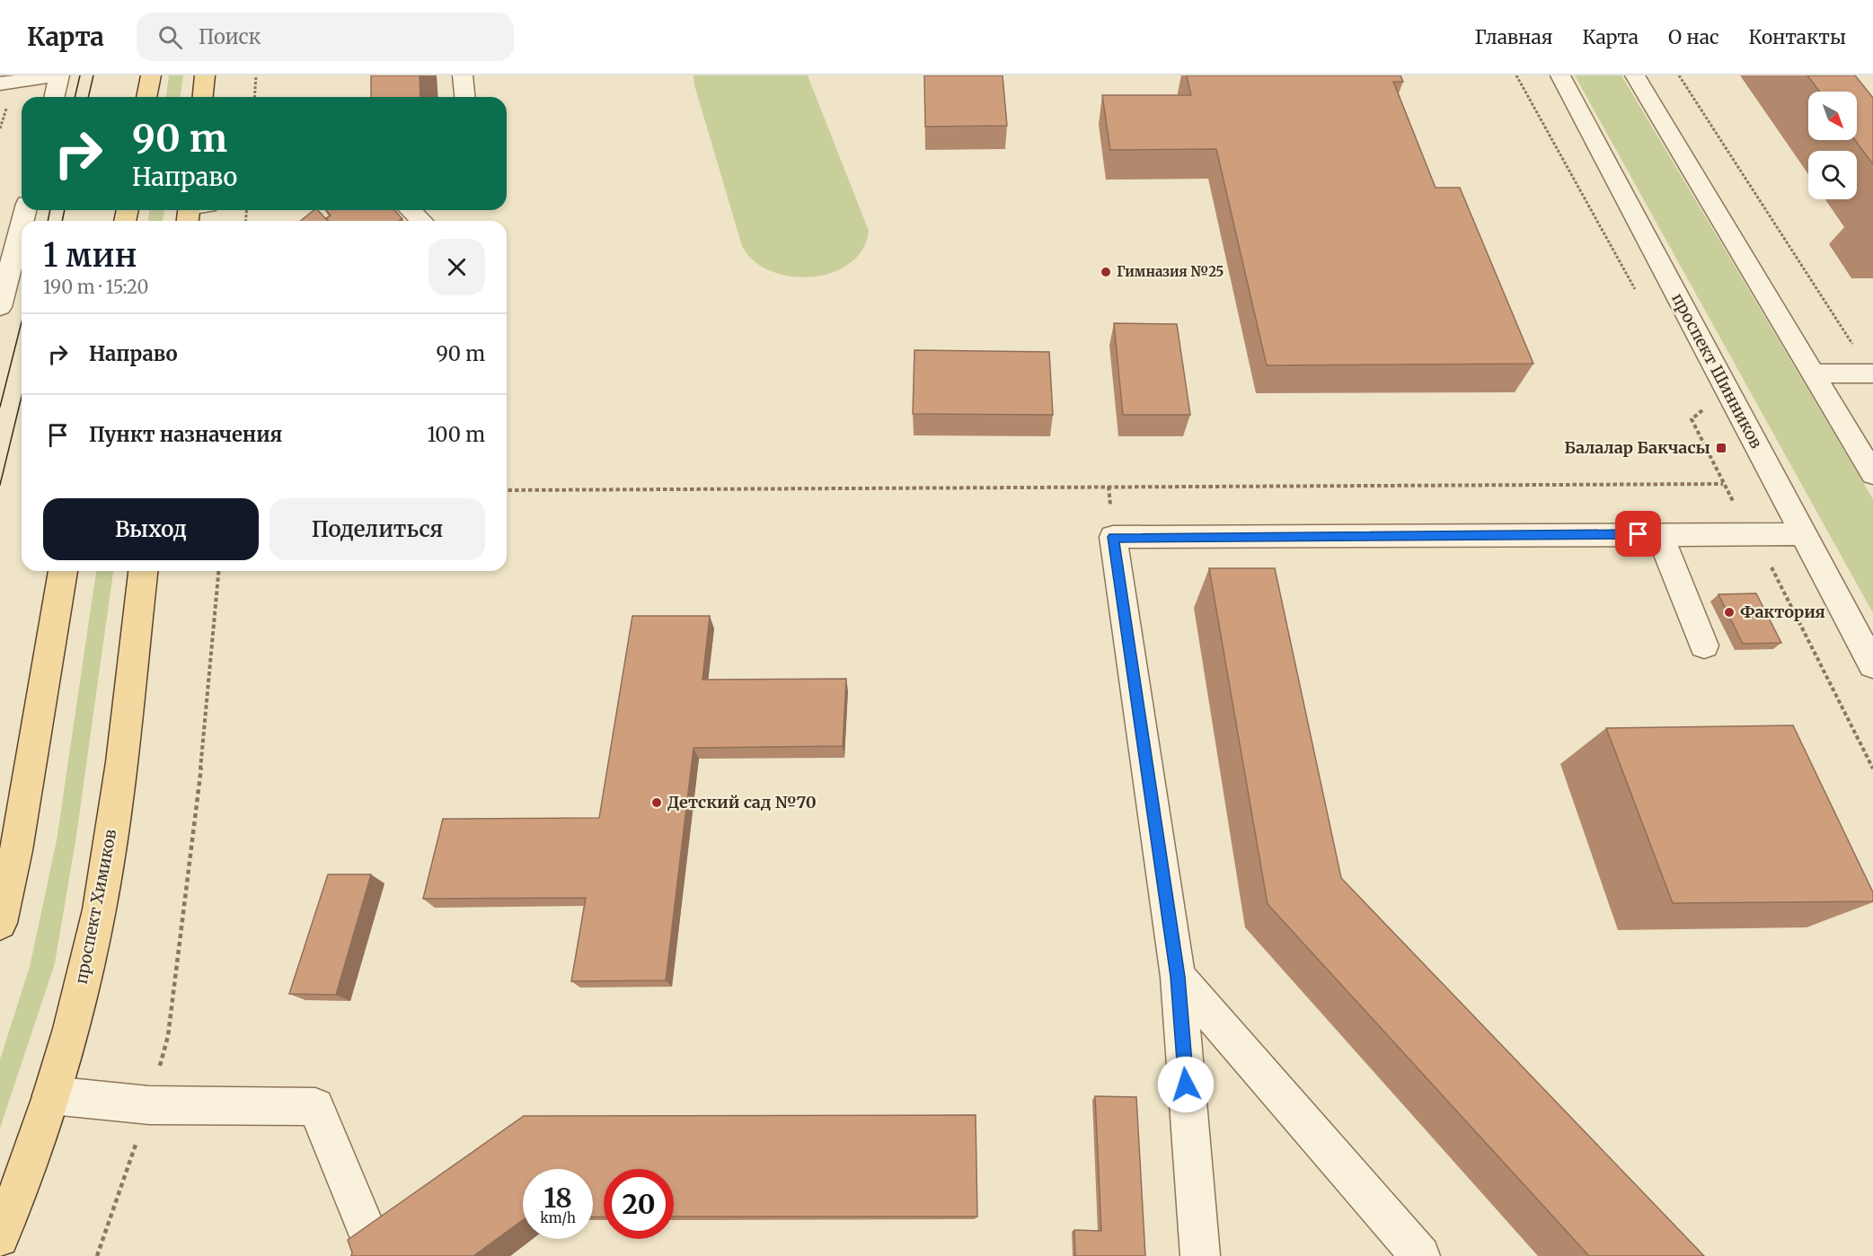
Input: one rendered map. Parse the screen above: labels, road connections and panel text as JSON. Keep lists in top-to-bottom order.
{
  "streets": {
    "main road": ["проспект Химиков"],
    "street": ["проспект Шинников"]
  },
  "places": {
    "other": ["Гимназия №25", "Фактория", "Детский сад №70"],
    "transit": ["Балалар Бакчасы"]
  },
  "north": "bottom right",
  "page": {
    "header": "Карта",
    "search": "Поиск",
    "nav": [
      "Главная",
      "Карта",
      "О нас",
      "Контакты"
    ],
    "turn": ["90 m", "Направо"],
    "heading": ["1 мин", "190 m · 15:20"],
    "list": [
      {
        "name": "Направо",
        "value": "90 m"
      },
      {
        "name": "Пункт назначения",
        "value": "100 m"
      }
    ],
    "buttons": ["Выход", "Поделиться"],
    "speed": "18 km/h",
    "limit": "20"
  }
}
